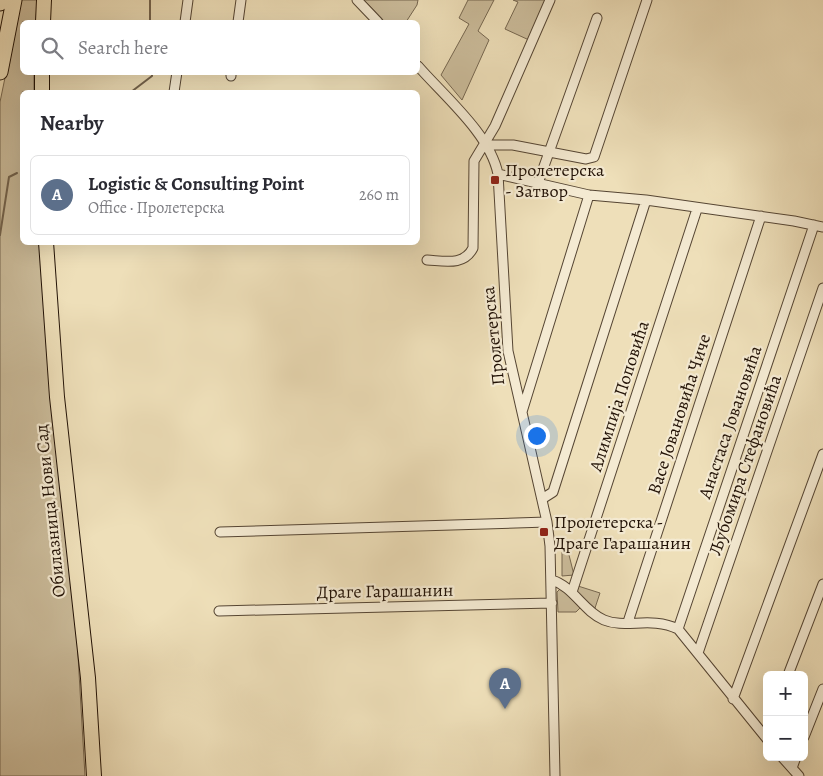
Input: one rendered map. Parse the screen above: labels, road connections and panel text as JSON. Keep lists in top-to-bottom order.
{
  "streets": {
    "main road": ["Обилазница Нови Сад"],
    "street": [
      "Пролетерска",
      "Алимпија Поповића",
      "Васе Јовановића Чиче",
      "Анастаса Јовановића",
      "Љубомира Стефановића",
      "Драге Гарашанин"
    ]
  },
  "crossings": [
    ["Пролетерска", "Драге Гарашанин"]
  ],
  "places": {
    "transit": ["Пролетерска - Затвор", "Пролетерска - Драге Гарашанин"]
  },
  "page": {
    "search": "Search here",
    "heading": "Nearby",
    "list": [
      {
        "mark": "A",
        "name": "Logistic & Consulting Point",
        "note": "Office · Пролетерска",
        "value": "260 m"
      }
    ],
    "pins": "A",
    "map_buttons": ["+", "−"]
  }
}
